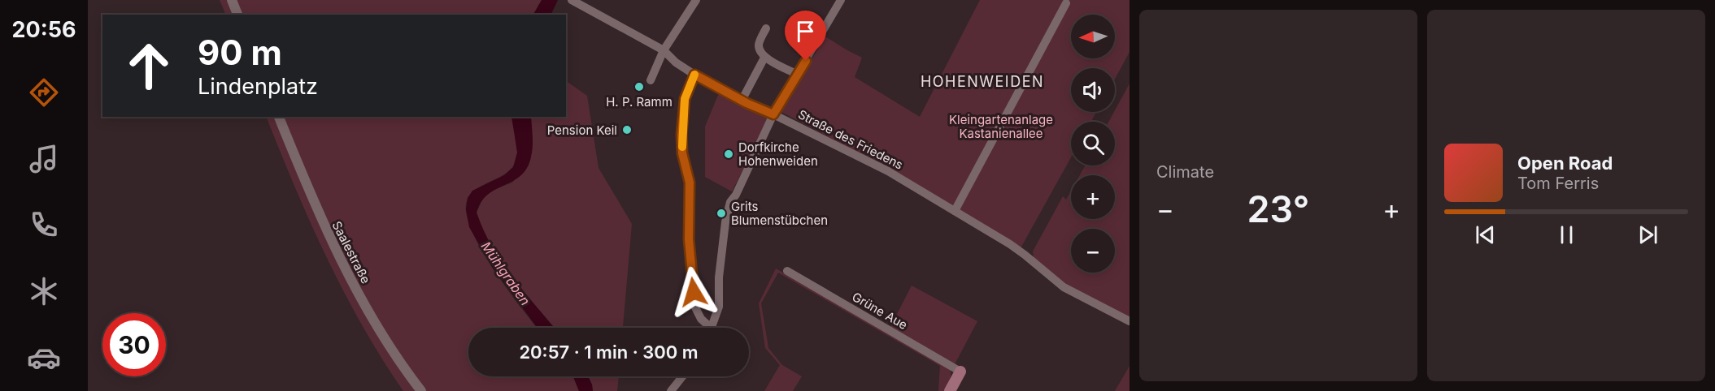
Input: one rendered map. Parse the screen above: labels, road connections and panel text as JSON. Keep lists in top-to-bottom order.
{
  "streets": {
    "street": ["Straße des Friedens", "Saalestraße", "Grüne Aue"]
  },
  "districts": ["HOHENWEIDEN"],
  "water": ["Mühlgraben"],
  "parks": ["Kleingartenanlage Kastanienallee"],
  "places": [
    "H. P. Ramm",
    "Pension Keil",
    "Dorfkirche Hohenweiden",
    "Grits Blumenstübchen"
  ],
  "north": "left",
  "page": {
    "tabs": "20:56",
    "tile": "Climate",
    "map_buttons": ["+", "−"],
    "turn": ["90 m", "Lindenplatz"],
    "song": ["Open Road", "Tom Ferris"],
    "heat": ["−", "23°", "+"],
    "limit": "30",
    "trip": "20:57 · 1 min · 300 m"
  }
}
